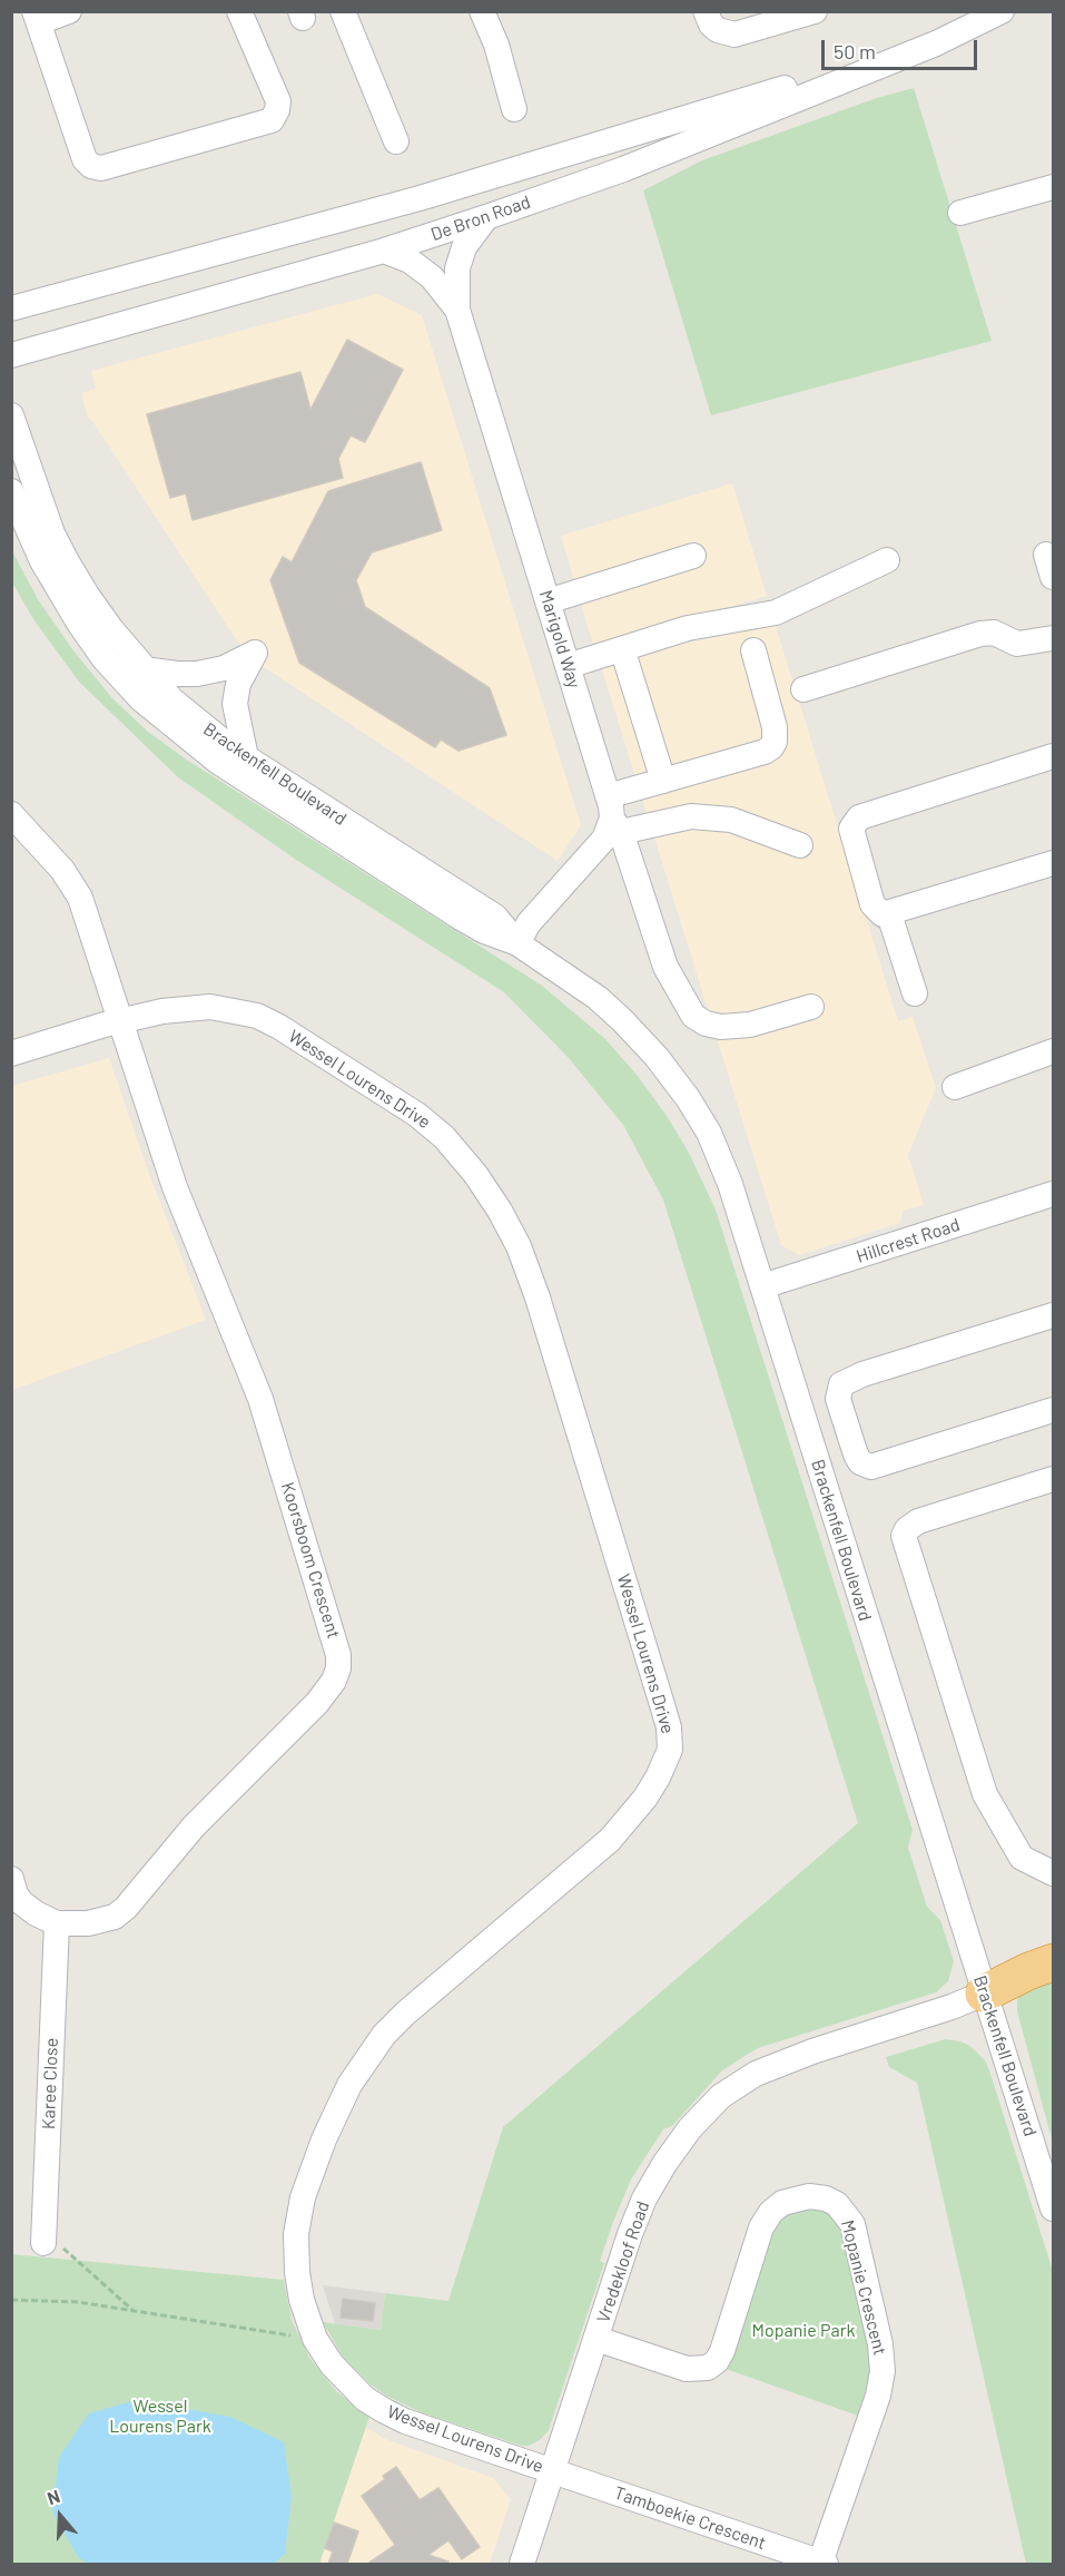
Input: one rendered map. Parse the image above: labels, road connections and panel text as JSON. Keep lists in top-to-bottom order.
{
  "streets": {
    "street": [
      "De Bron Road",
      "Marigold Way",
      "Brackenfell Boulevard",
      "Wessel Lourens Drive",
      "Hillcrest Road",
      "Koorsboom Crescent",
      "Karee Close",
      "Vredekloof Road",
      "Mopanie Crescent",
      "Tamboekie Crescent"
    ]
  },
  "crossings": [
    ["De Bron Road", "Marigold Way"],
    ["Brackenfell Boulevard", "Hillcrest Road"],
    ["Brackenfell Boulevard", "Vredekloof Road"],
    ["Wessel Lourens Drive", "Koorsboom Crescent"],
    ["Wessel Lourens Drive", "Vredekloof Road"],
    ["Wessel Lourens Drive", "Tamboekie Crescent"],
    ["Koorsboom Crescent", "Karee Close"],
    ["Vredekloof Road", "Mopanie Crescent"],
    ["Vredekloof Road", "Tamboekie Crescent"],
    ["Mopanie Crescent", "Tamboekie Crescent"]
  ],
  "parks": ["Mopanie Park", "Wessel Lourens Park"],
  "scale_bar": "50 m",
  "north": "top"
}
